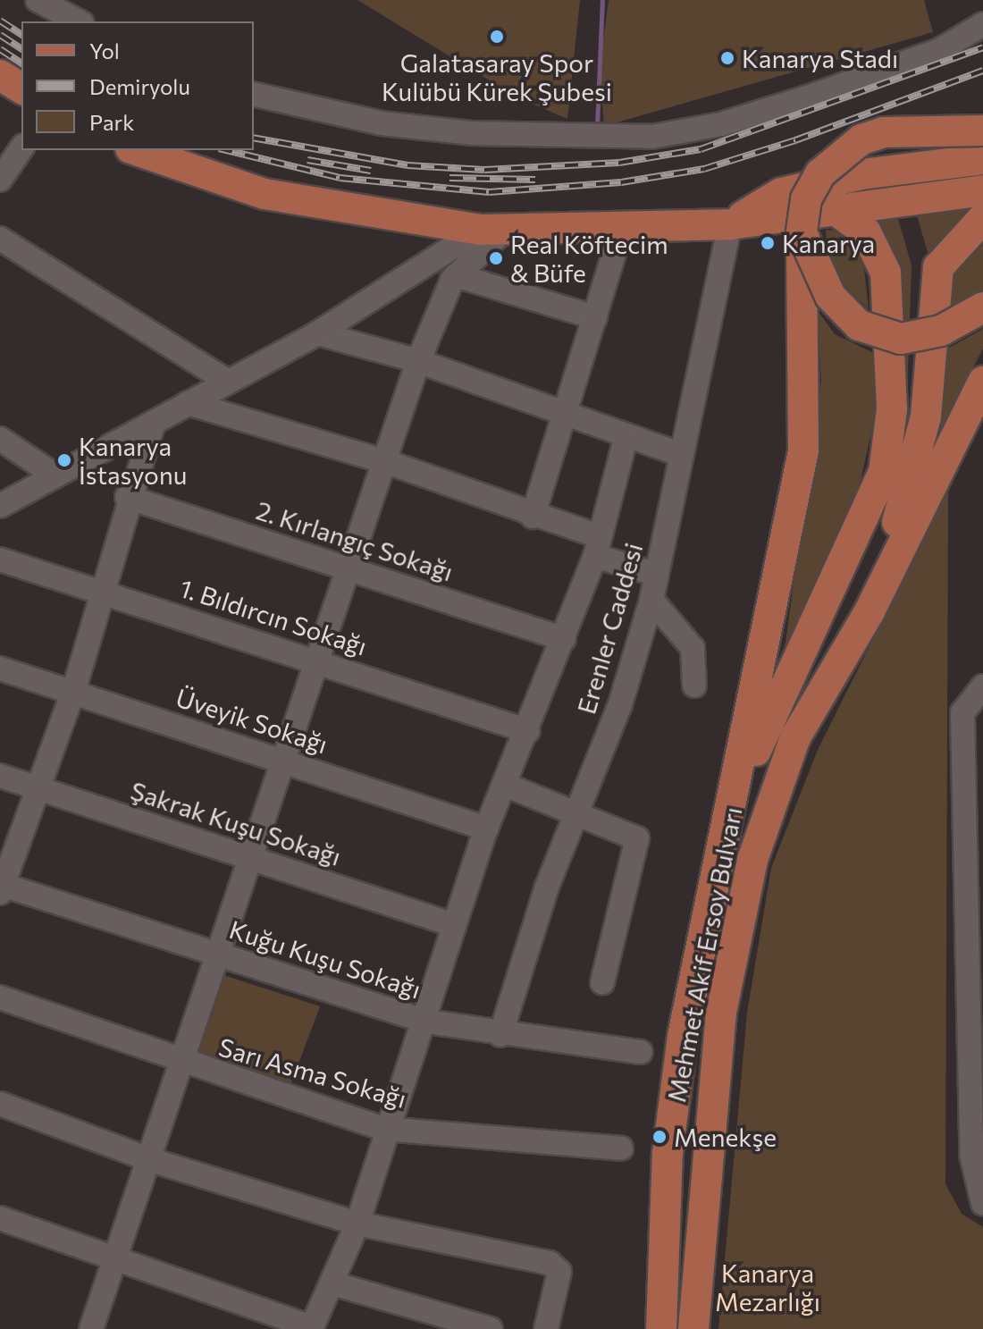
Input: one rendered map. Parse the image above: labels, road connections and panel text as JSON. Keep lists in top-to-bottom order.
{
  "streets": {
    "main road": ["Mehmet Akif Ersoy Bulvarı"],
    "street": [
      "2. Kırlangıç Sokağı",
      "1. Bıldırcın Sokağı",
      "Erenler Caddesi",
      "Üveyik Sokağı",
      "Şakrak Kuşu Sokağı",
      "Kuğu Kuşu Sokağı",
      "Sarı Asma Sokağı"
    ]
  },
  "crossings": [
    ["Erenler Caddesi", "Kuğu Kuşu Sokağı"]
  ],
  "parks": ["Kanarya Mezarlığı"],
  "places": [
    "Galatasaray Spor Kulübü Kürek Şubesi",
    "Kanarya Stadı",
    "Kanarya",
    "Real Köftecim & Büfe",
    "Kanarya İstasyonu",
    "Menekşe"
  ],
  "legend": ["Yol", "Demiryolu", "Park"]
}
